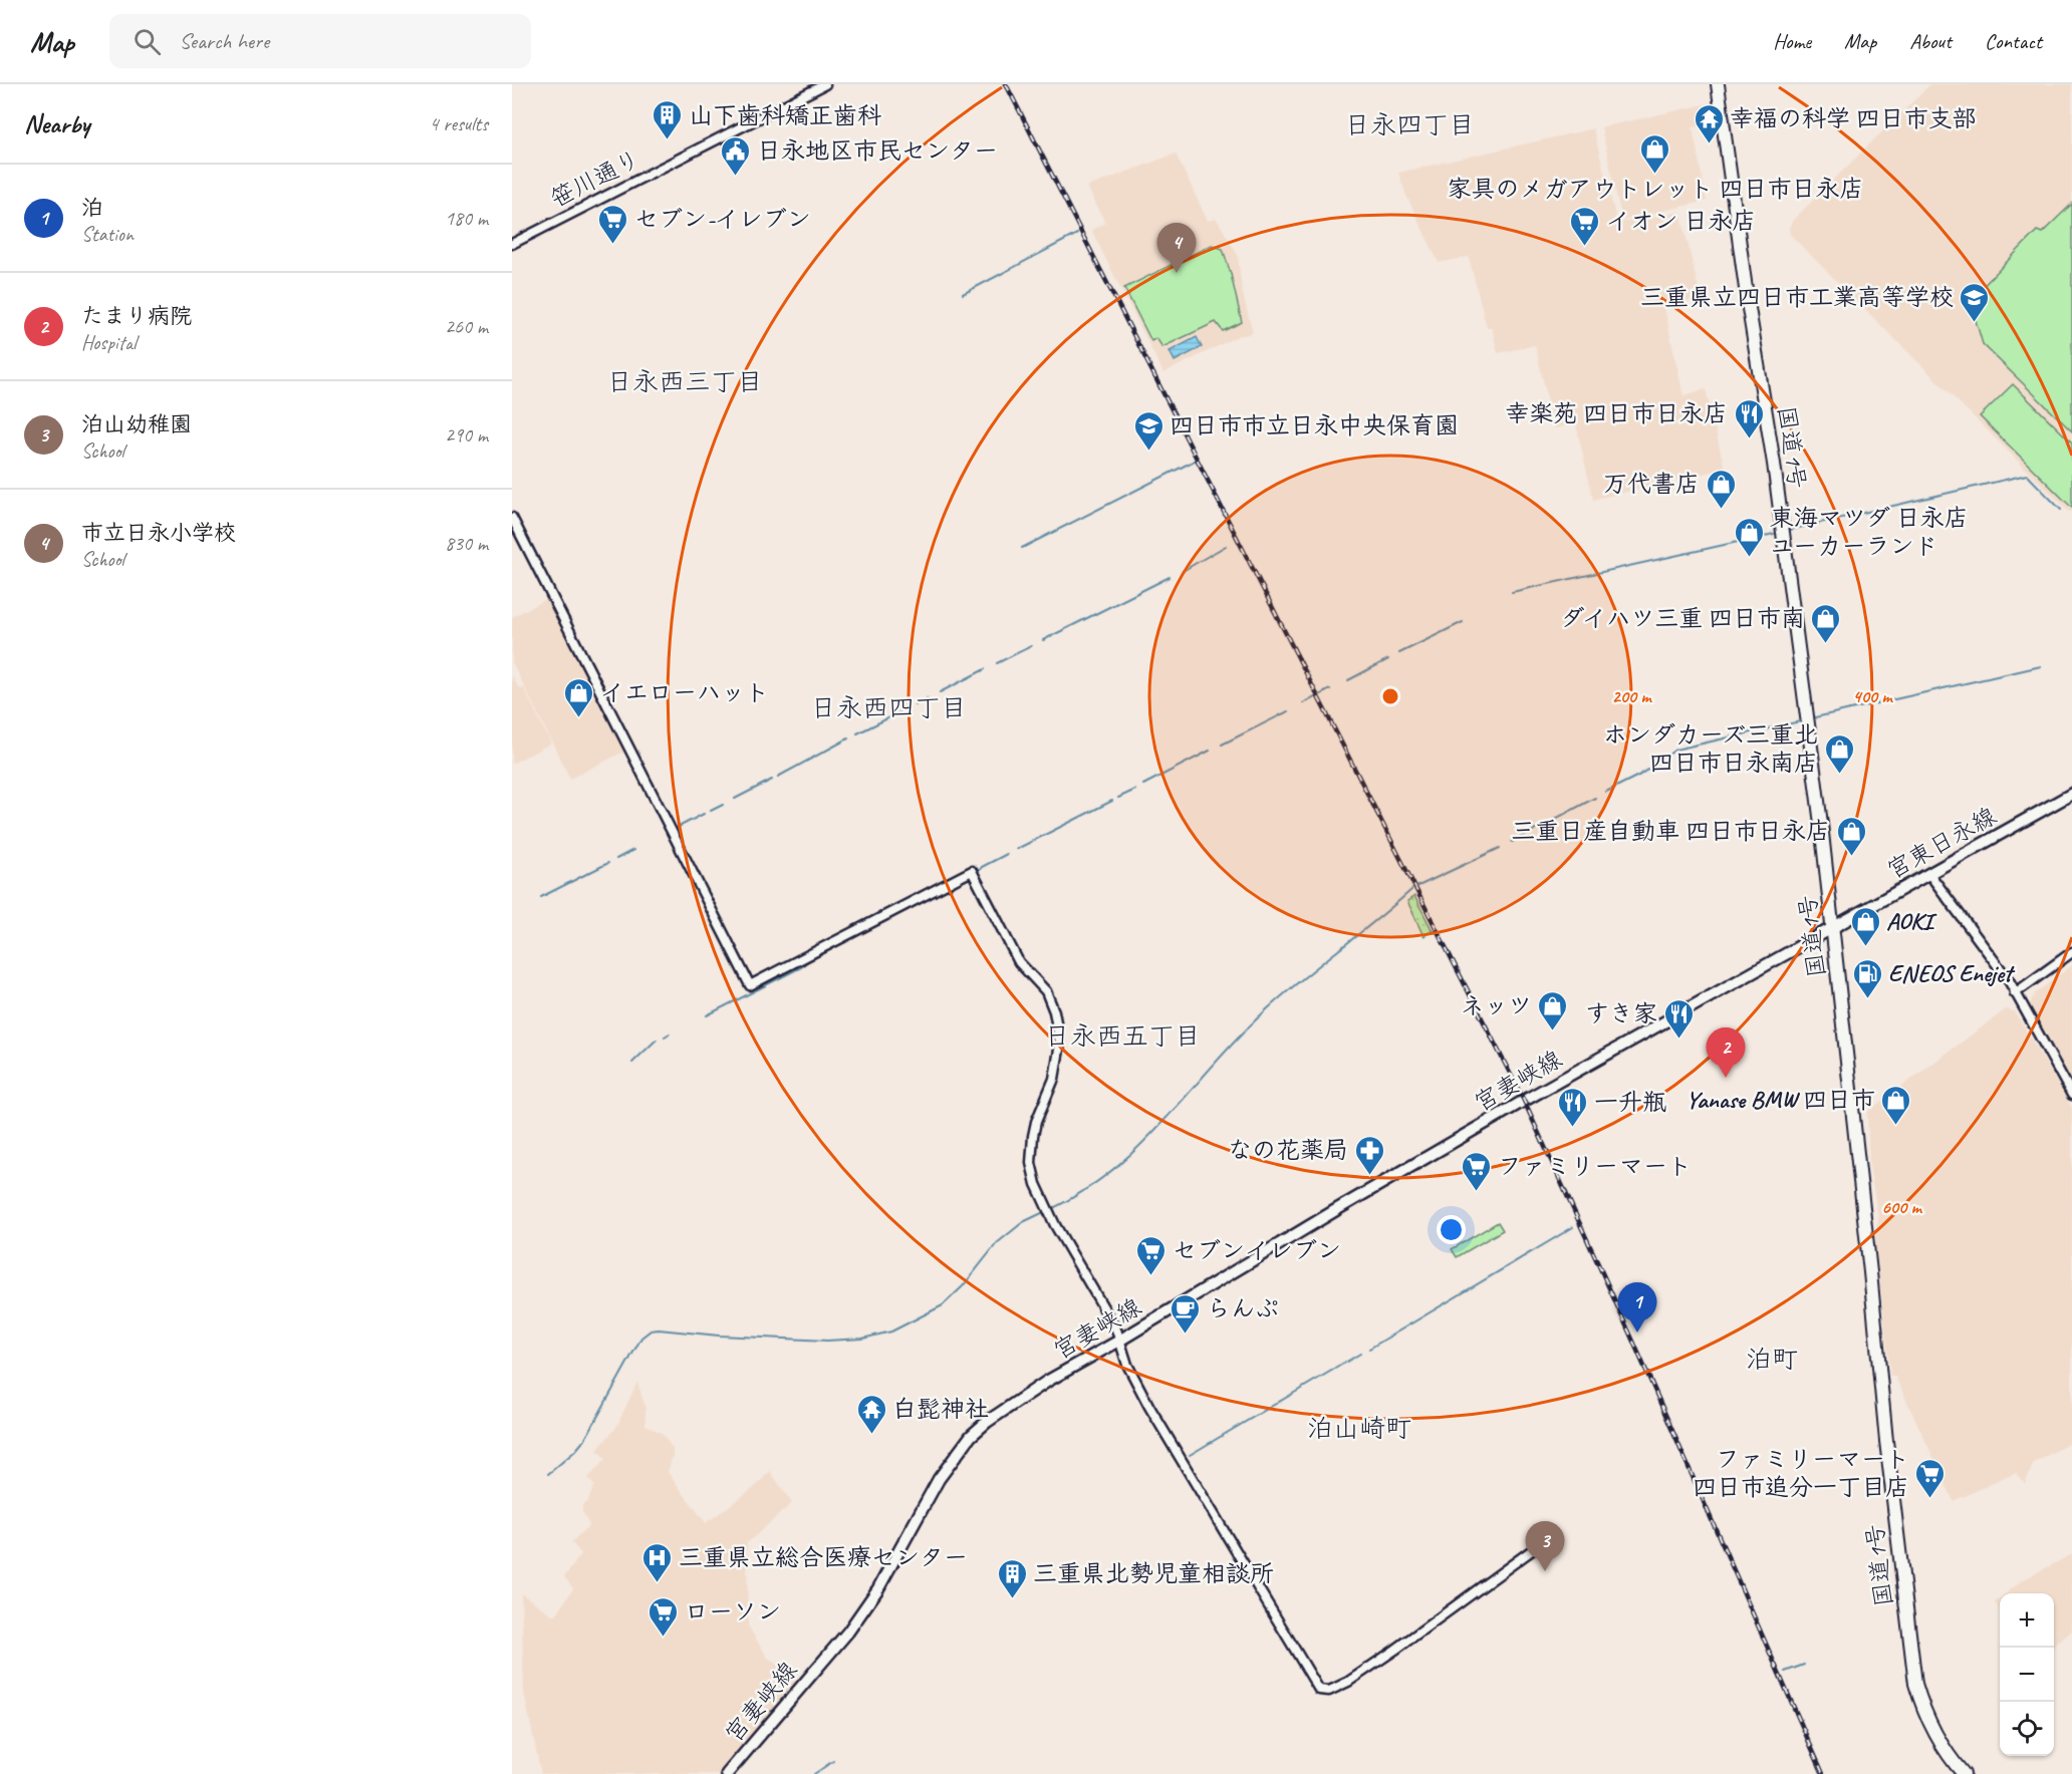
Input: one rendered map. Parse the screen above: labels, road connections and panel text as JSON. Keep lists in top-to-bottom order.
{
  "streets": {
    "highway": ["国道1号"],
    "main road": ["宮東日永線", "宮妻峡線"],
    "street": ["笹川通り"]
  },
  "crossings": [
    ["国道1号", "宮東日永線"],
    ["国道1号", "宮妻峡線"],
    ["宮東日永線", "宮妻峡線"]
  ],
  "districts": [
    "日永四丁目",
    "日永西三丁目",
    "日永西四丁目",
    "日永西五丁目",
    "泊町",
    "泊山崎町"
  ],
  "places": {
    "building": ["山下歯科矯正歯科", "三重県北勢児童相談所"],
    "temple": ["幸福の科学 四日市支部", "白髭神社"],
    "shop": [
      "家具のメガアウトレット 四日市日永店",
      "万代書店",
      "東海マツダ 日永店 ユーカーランド",
      "ダイハツ三重 四日市南",
      "イエローハット",
      "ホンダカーズ三重北 四日市日永南店",
      "三重日産自動車 四日市日永店",
      "AOKI",
      "ネッツ",
      "Yanase BMW 四日市"
    ],
    "public building": ["日永地区市民センター"],
    "supermarket": [
      "セブン-イレブン",
      "イオン 日永店",
      "ファミリーマート",
      "セブンイレブン",
      "ファミリーマート 四日市追分一丁目店",
      "ローソン"
    ],
    "school or university": ["三重県立四日市工業高等学校", "四日市市立日永中央保育園"],
    "restaurant": ["幸楽苑 四日市日永店", "すき家", "一升瓶"],
    "fuel station": ["ENEOS Enejet"],
    "pharmacy": ["なの花薬局"],
    "cafe": ["らんぷ"],
    "hospital": ["三重県立総合医療センター"]
  },
  "page": {
    "header": "Map",
    "search": "Search here",
    "nav": [
      "Home",
      "Map",
      "About",
      "Contact"
    ],
    "heading": ["Nearby", "4 results"],
    "list": [
      {
        "mark": "1",
        "name": "泊",
        "note": "Station",
        "value": "180 m"
      },
      {
        "mark": "2",
        "name": "たまり病院",
        "note": "Hospital",
        "value": "260 m"
      },
      {
        "mark": "3",
        "name": "泊山幼稚園",
        "note": "School",
        "value": "290 m"
      },
      {
        "mark": "4",
        "name": "市立日永小学校",
        "note": "School",
        "value": "830 m"
      }
    ],
    "pins": [
      "4",
      "2",
      "1",
      "3"
    ],
    "map_buttons": ["+", "−"]
  },
  "rings": ["200 m", "400 m", "600 m"]
}
